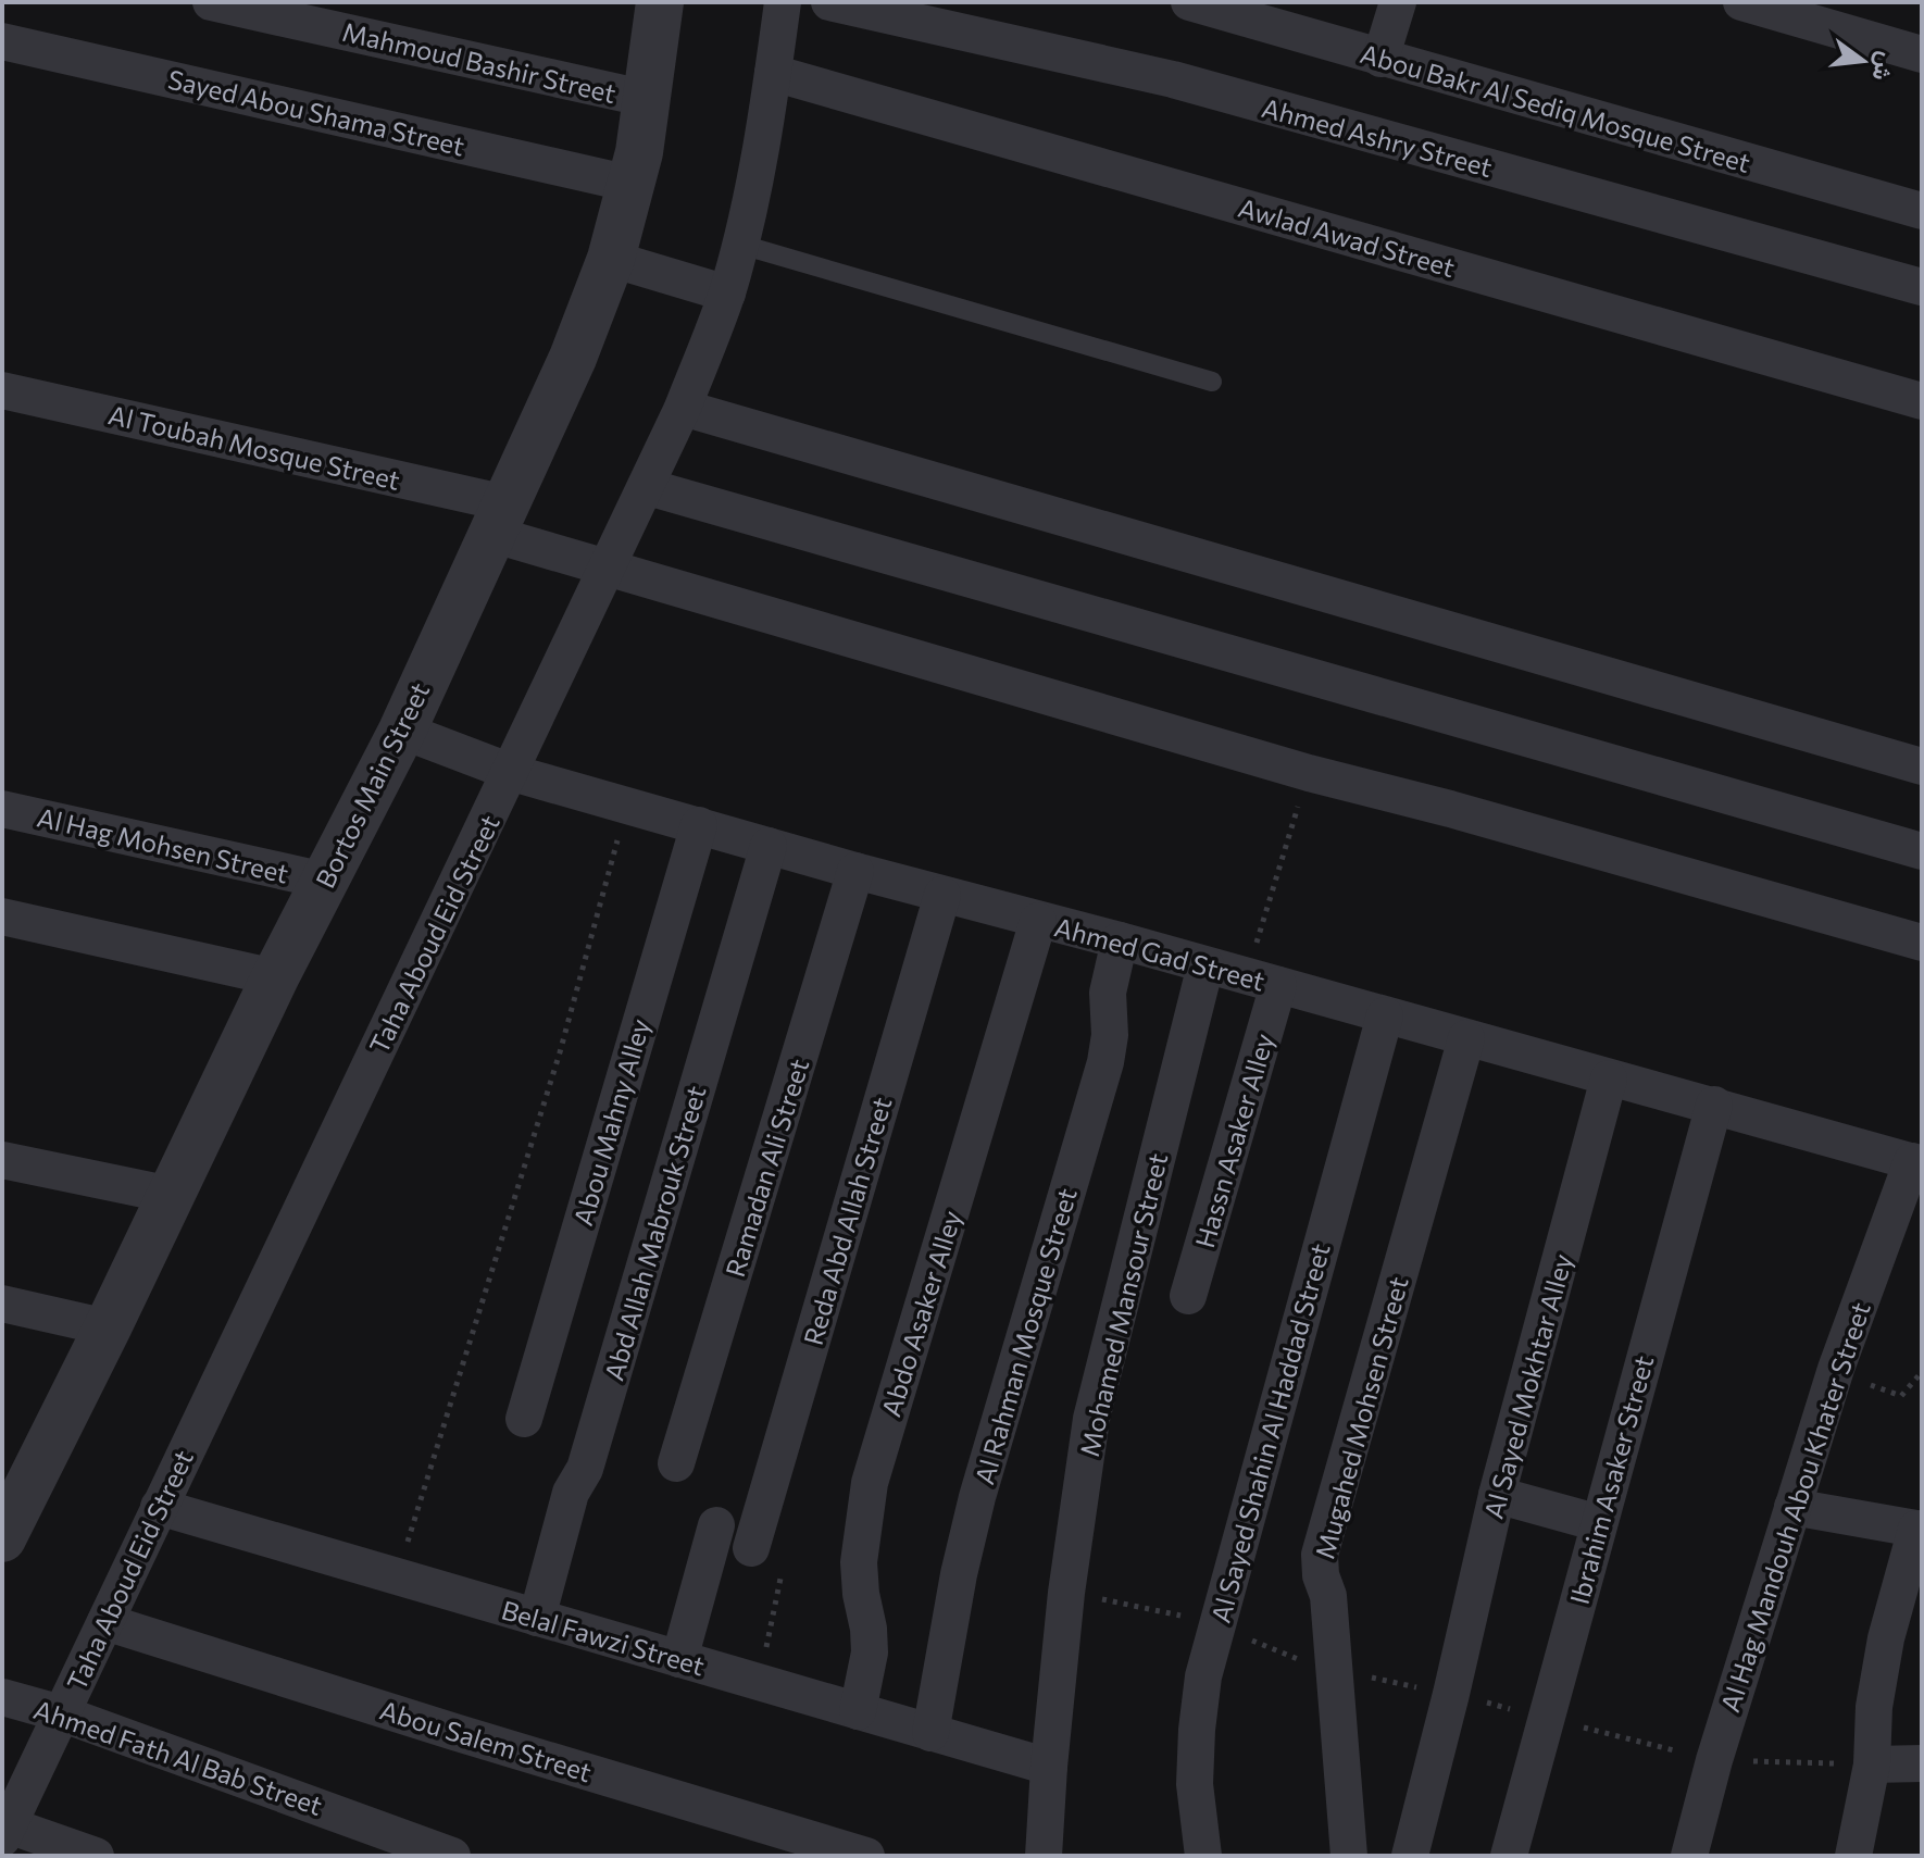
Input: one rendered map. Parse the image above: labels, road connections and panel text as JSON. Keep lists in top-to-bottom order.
{
  "streets": {
    "street": [
      "Mahmoud Bashir Street",
      "Abou Bakr Al Sediq Mosque Street",
      "Sayed Abou Shama Street",
      "Ahmed Ashry Street",
      "Awlad Awad Street",
      "Al Toubah Mosque Street",
      "Bortos Main Street",
      "Al Hag Mohsen Street",
      "Taha Aboud Eid Street",
      "Ahmed Gad Street",
      "Abou Mahny Alley",
      "Hassn Asaker Alley",
      "Ramadan Ali Street",
      "Reda Abd Allah Street",
      "Abd Allah Mabrouk Street",
      "Mohamed Mansour Street",
      "Abdo Asaker Alley",
      "Al Rahman Mosque Street",
      "Al Sayed Mokhtar Alley",
      "Mugahed Mohsen Street",
      "Al Sayed Shahin Al Haddad Street",
      "Ibrahim Asaker Street",
      "Al Hag Mandouh Abou Khater Street",
      "Belal Fawzi Street",
      "Abou Salem Street",
      "Ahmed Fath Al Bab Street"
    ]
  },
  "crossings": [
    ["Mahmoud Bashir Street", "Bortos Main Street"],
    ["Sayed Abou Shama Street", "Bortos Main Street"],
    ["Awlad Awad Street", "Taha Aboud Eid Street"],
    ["Al Toubah Mosque Street", "Bortos Main Street"],
    ["Al Toubah Mosque Street", "Taha Aboud Eid Street"],
    ["Bortos Main Street", "Al Hag Mohsen Street"],
    ["Bortos Main Street", "Ahmed Gad Street"],
    ["Taha Aboud Eid Street", "Ahmed Gad Street"],
    ["Taha Aboud Eid Street", "Belal Fawzi Street"],
    ["Taha Aboud Eid Street", "Abou Salem Street"],
    ["Taha Aboud Eid Street", "Ahmed Fath Al Bab Street"],
    ["Ahmed Gad Street", "Abou Mahny Alley"],
    ["Ahmed Gad Street", "Hassn Asaker Alley"],
    ["Ahmed Gad Street", "Ramadan Ali Street"],
    ["Ahmed Gad Street", "Reda Abd Allah Street"],
    ["Ahmed Gad Street", "Abd Allah Mabrouk Street"],
    ["Ahmed Gad Street", "Mohamed Mansour Street"],
    ["Ahmed Gad Street", "Abdo Asaker Alley"],
    ["Ahmed Gad Street", "Al Rahman Mosque Street"],
    ["Ahmed Gad Street", "Al Sayed Mokhtar Alley"],
    ["Ahmed Gad Street", "Mugahed Mohsen Street"],
    ["Ahmed Gad Street", "Al Sayed Shahin Al Haddad Street"],
    ["Ahmed Gad Street", "Ibrahim Asaker Street"],
    ["Ahmed Gad Street", "Al Hag Mandouh Abou Khater Street"],
    ["Abd Allah Mabrouk Street", "Belal Fawzi Street"],
    ["Mohamed Mansour Street", "Belal Fawzi Street"],
    ["Abdo Asaker Alley", "Belal Fawzi Street"],
    ["Al Rahman Mosque Street", "Belal Fawzi Street"]
  ],
  "north": "right"
}
